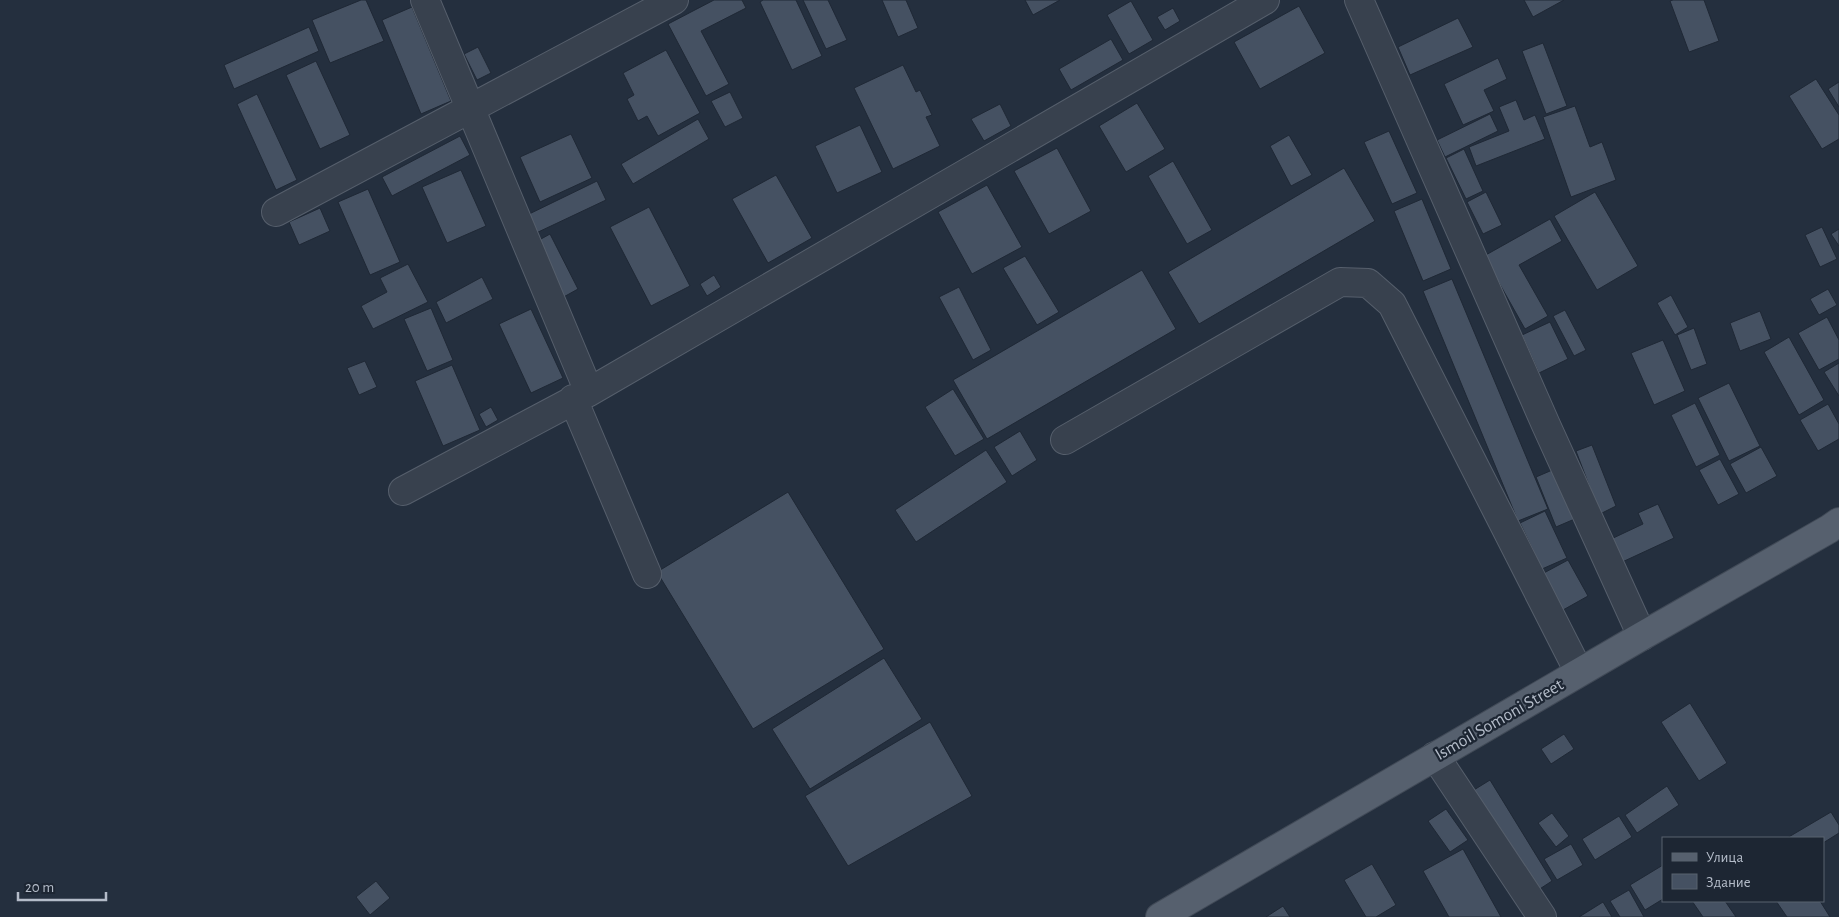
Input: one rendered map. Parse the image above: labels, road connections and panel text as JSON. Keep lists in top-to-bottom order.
{
  "streets": {
    "main road": ["Ismoil Somoni Street"]
  },
  "legend": ["Улица", "Здание"],
  "scale_bar": "20 m"
}
